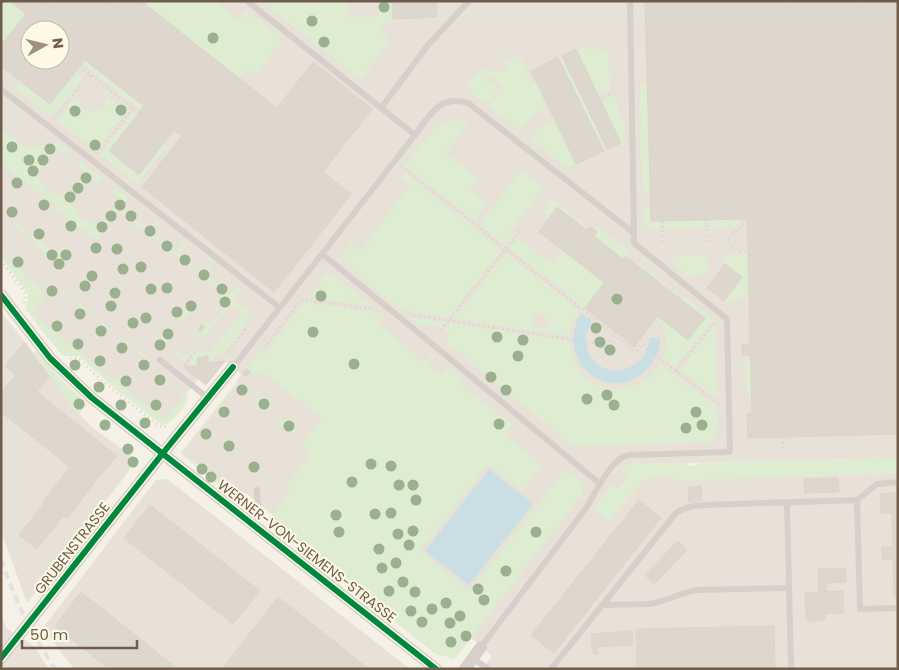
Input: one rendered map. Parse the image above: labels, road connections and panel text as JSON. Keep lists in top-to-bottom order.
{
  "streets": {
    "street": ["GRUBENSTRASSE", "WERNER-VON-SIEMENS-STRASSE"]
  },
  "crossings": [
    ["GRUBENSTRASSE", "WERNER-VON-SIEMENS-STRASSE"]
  ],
  "scale_bar": "50 m",
  "north": "right"
}
